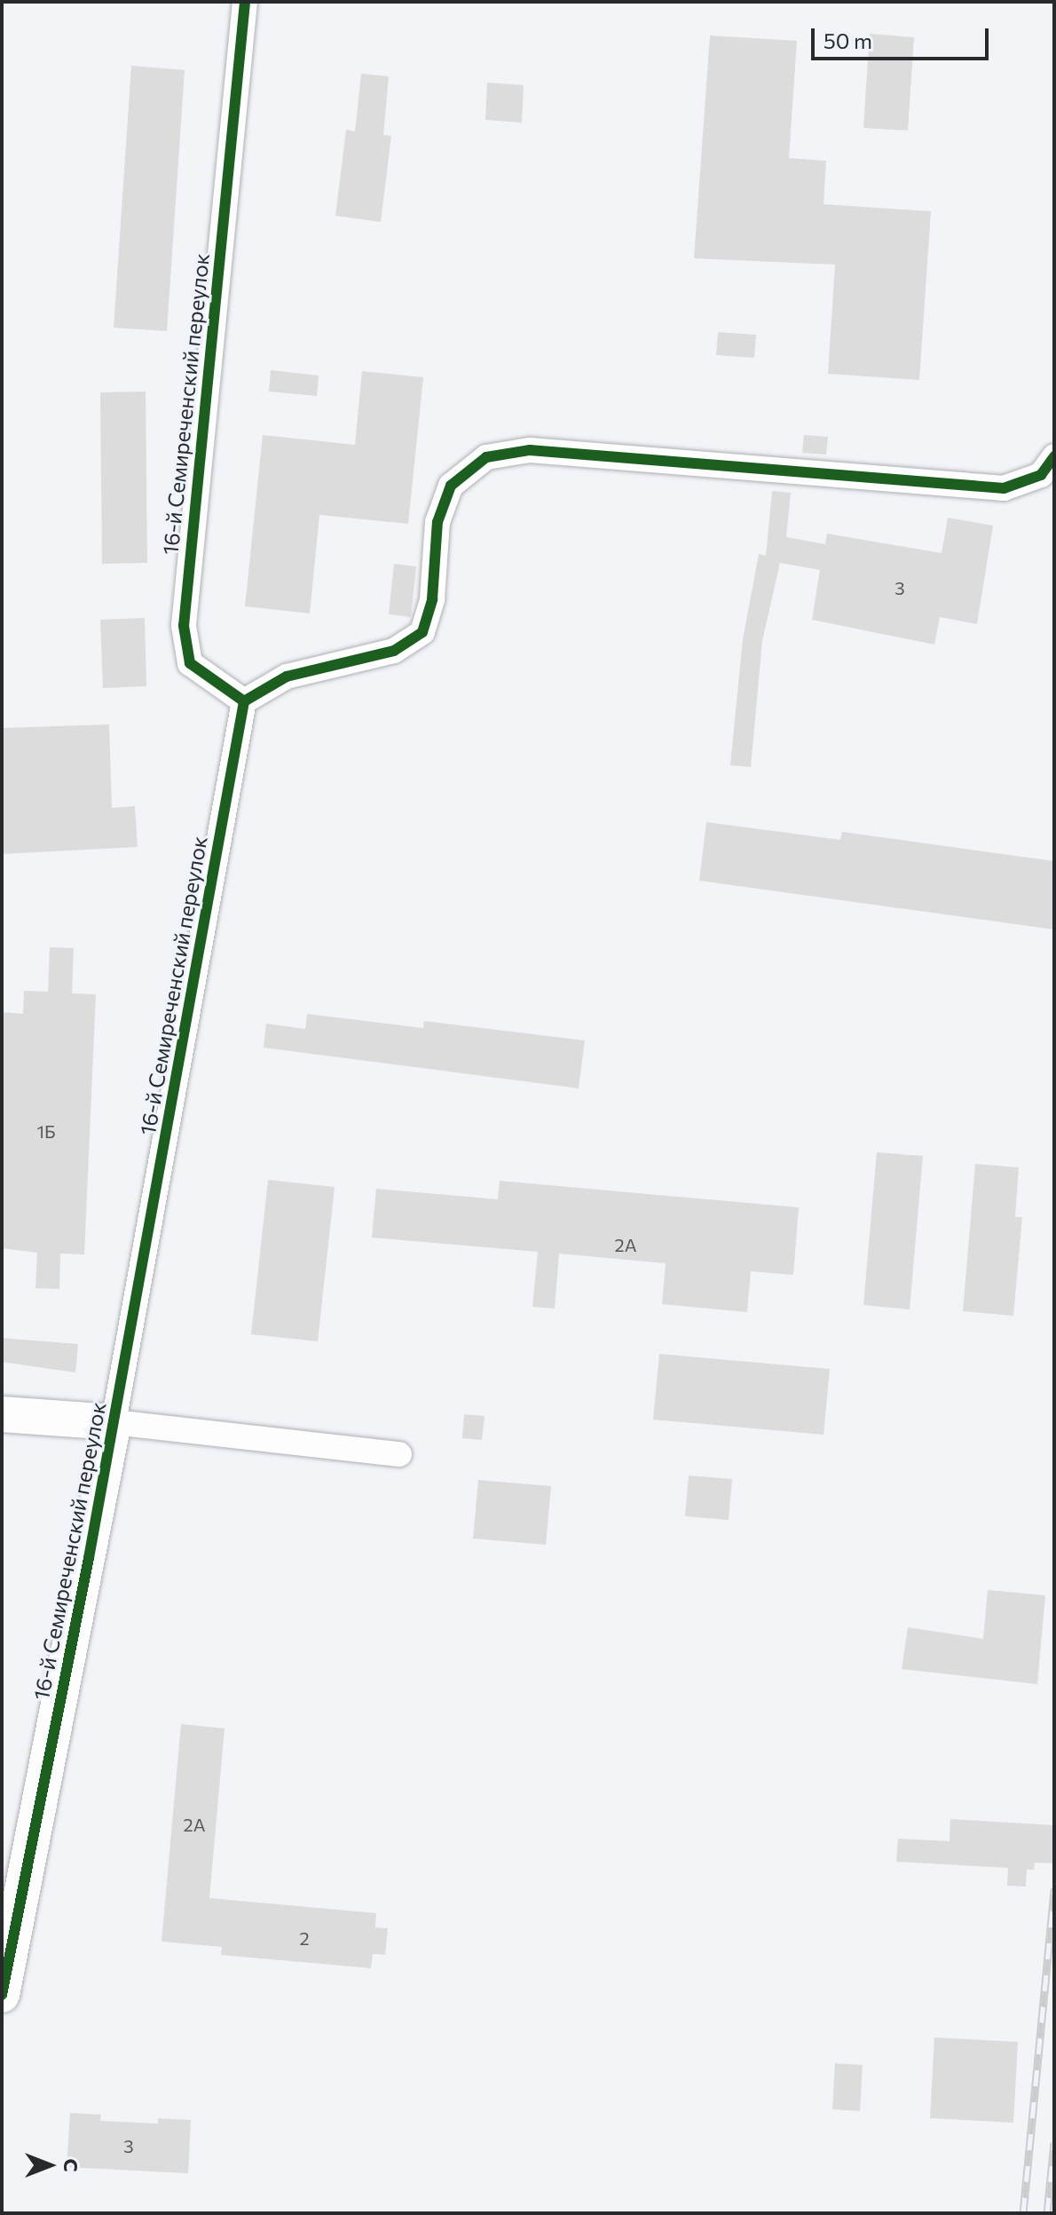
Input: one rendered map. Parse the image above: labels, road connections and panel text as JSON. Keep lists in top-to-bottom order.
{
  "streets": {
    "street": ["16-й Семиреченский переулок"]
  },
  "house_numbers": [
    "3",
    "1Б",
    "2А",
    "2А",
    "2",
    "3"
  ],
  "scale_bar": "50 m",
  "north": "right"
}
